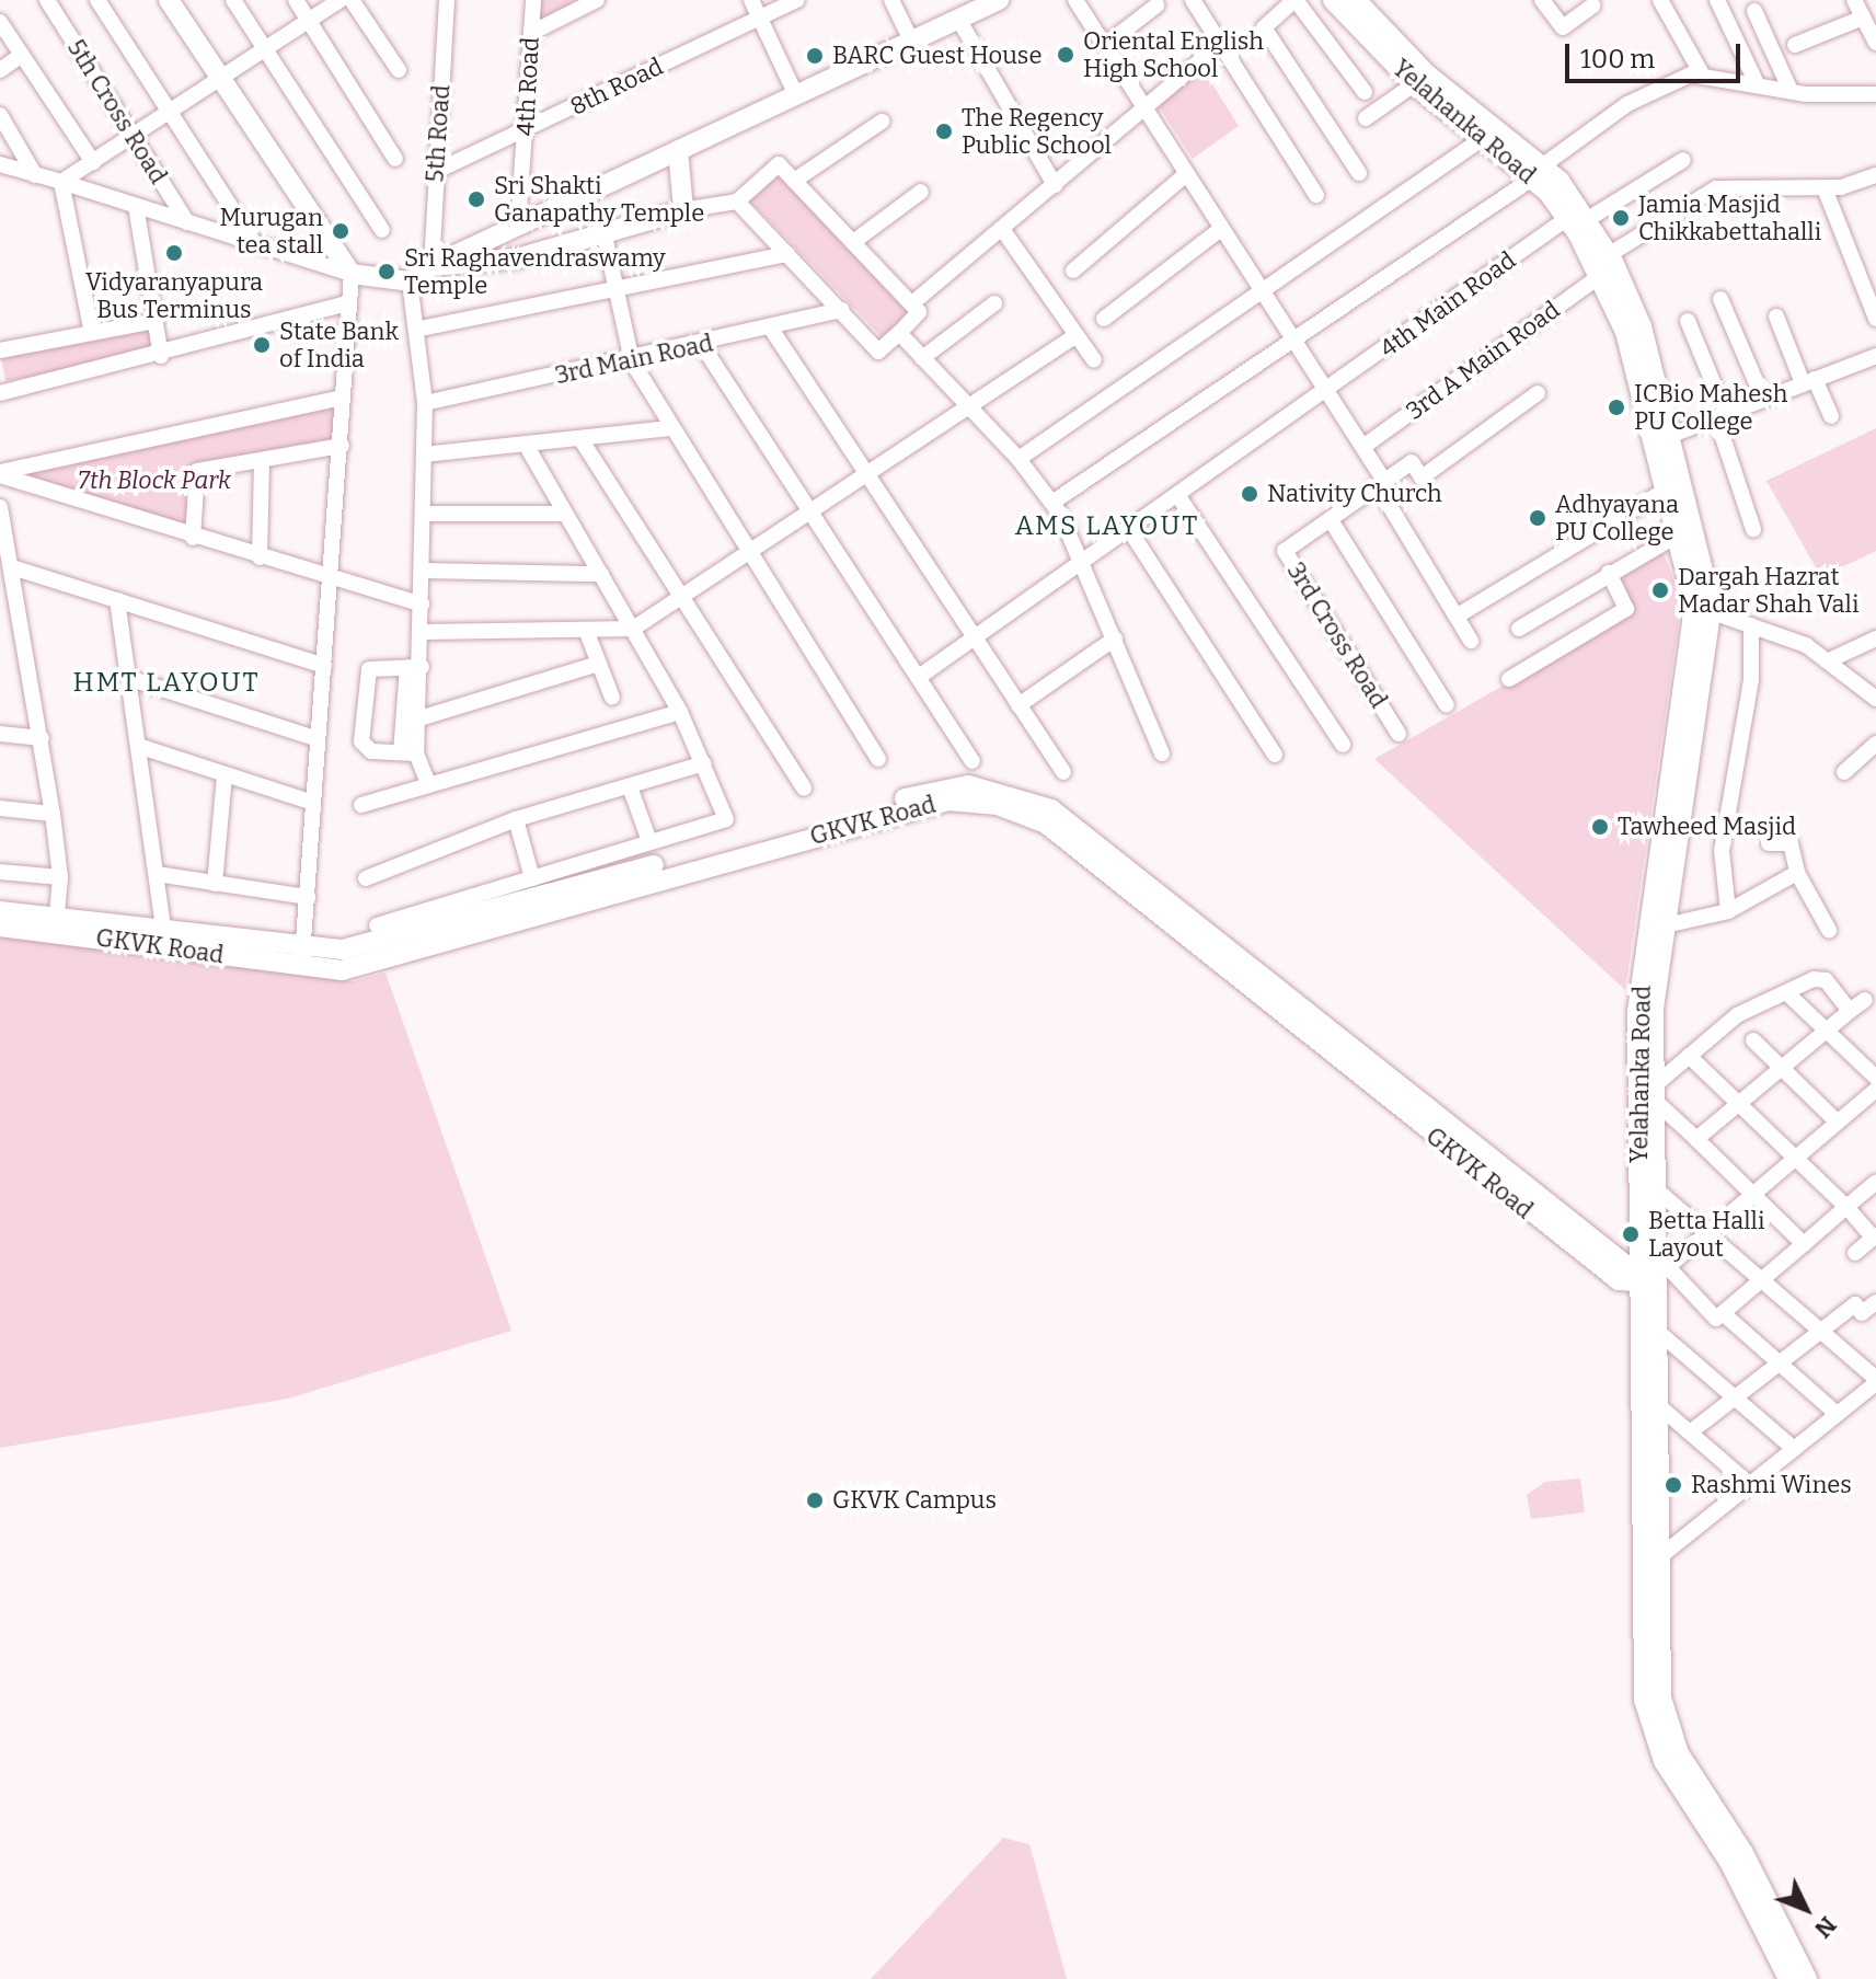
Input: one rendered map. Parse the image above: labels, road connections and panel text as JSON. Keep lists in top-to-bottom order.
{
  "streets": {
    "main road": ["Yelahanka Road", "GKVK Road"],
    "street": [
      "4th Road",
      "8th Road",
      "5th Cross Road",
      "5th Road",
      "4th Main Road",
      "3rd Main Road",
      "3rd A Main Road",
      "3rd Cross Road"
    ]
  },
  "crossings": [
    ["4th Road", "8th Road"],
    ["8th Road", "5th Road"],
    ["Yelahanka Road", "4th Main Road"],
    ["Yelahanka Road", "3rd A Main Road"],
    ["Yelahanka Road", "GKVK Road"]
  ],
  "districts": ["AMS LAYOUT", "HMT LAYOUT"],
  "parks": ["7th Block Park"],
  "places": [
    "Oriental English High School",
    "BARC Guest House",
    "The Regency Public School",
    "Sri Shakti Ganapathy Temple",
    "Jamia Masjid Chikkabettahalli",
    "Murugan tea stall",
    "Vidyaranyapura Bus Terminus",
    "Sri Raghavendraswamy Temple",
    "State Bank of India",
    "ICBio Mahesh PU College",
    "Nativity Church",
    "Adhyayana PU College",
    "Dargah Hazrat Madar Shah Vali",
    "Tawheed Masjid",
    "Betta Halli Layout",
    "Rashmi Wines",
    "GKVK Campus"
  ],
  "scale_bar": "100 m",
  "north": "bottom right"
}
